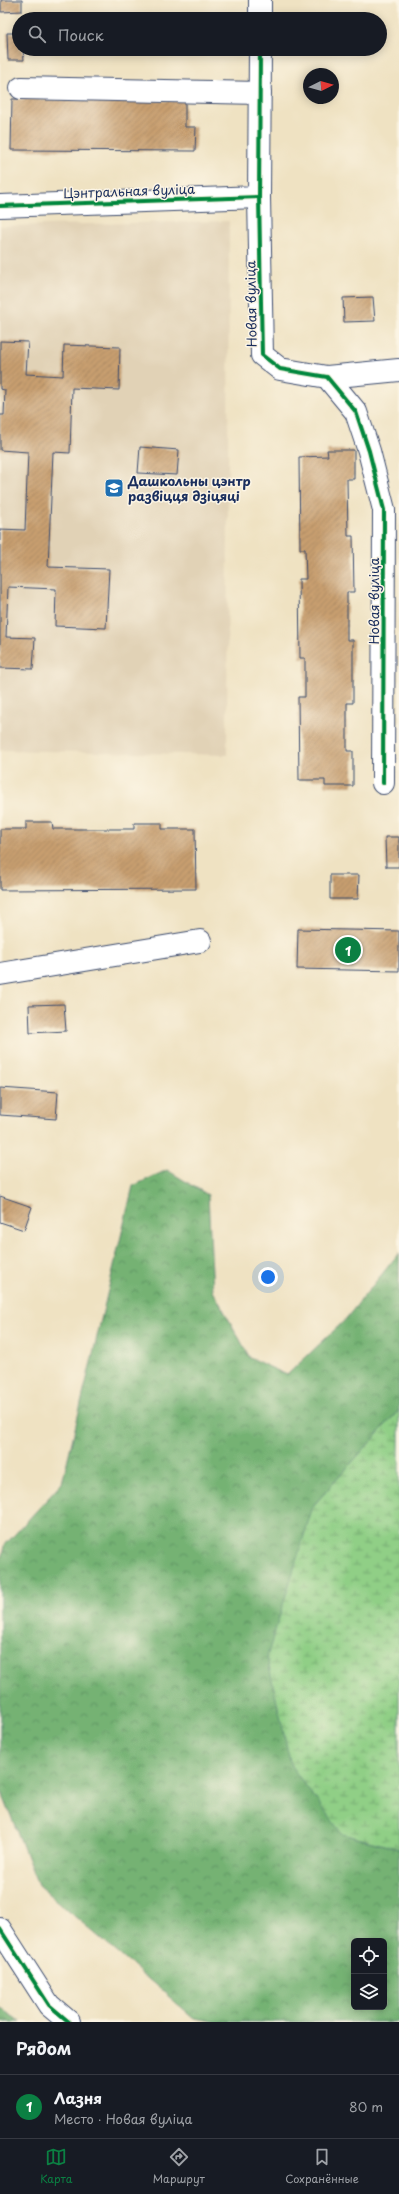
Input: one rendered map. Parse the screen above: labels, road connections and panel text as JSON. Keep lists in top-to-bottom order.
{
  "streets": {
    "street": ["Цэнтральная вуліца", "Новая вуліца"]
  },
  "crossings": [
    ["Цэнтральная вуліца", "Новая вуліца"]
  ],
  "places": {
    "school or university": ["Дашкольны цэнтр развіцця дзіцяці"]
  },
  "north": "right",
  "page": {
    "search": "Поиск",
    "pins": "1",
    "heading": "Рядом",
    "list": [
      {
        "mark": "1",
        "name": "Лазня",
        "note": "Место · Новая вуліца",
        "value": "80 m"
      }
    ],
    "nav": ["Карта", "Маршрут", "Сохранённые"]
  }
}
